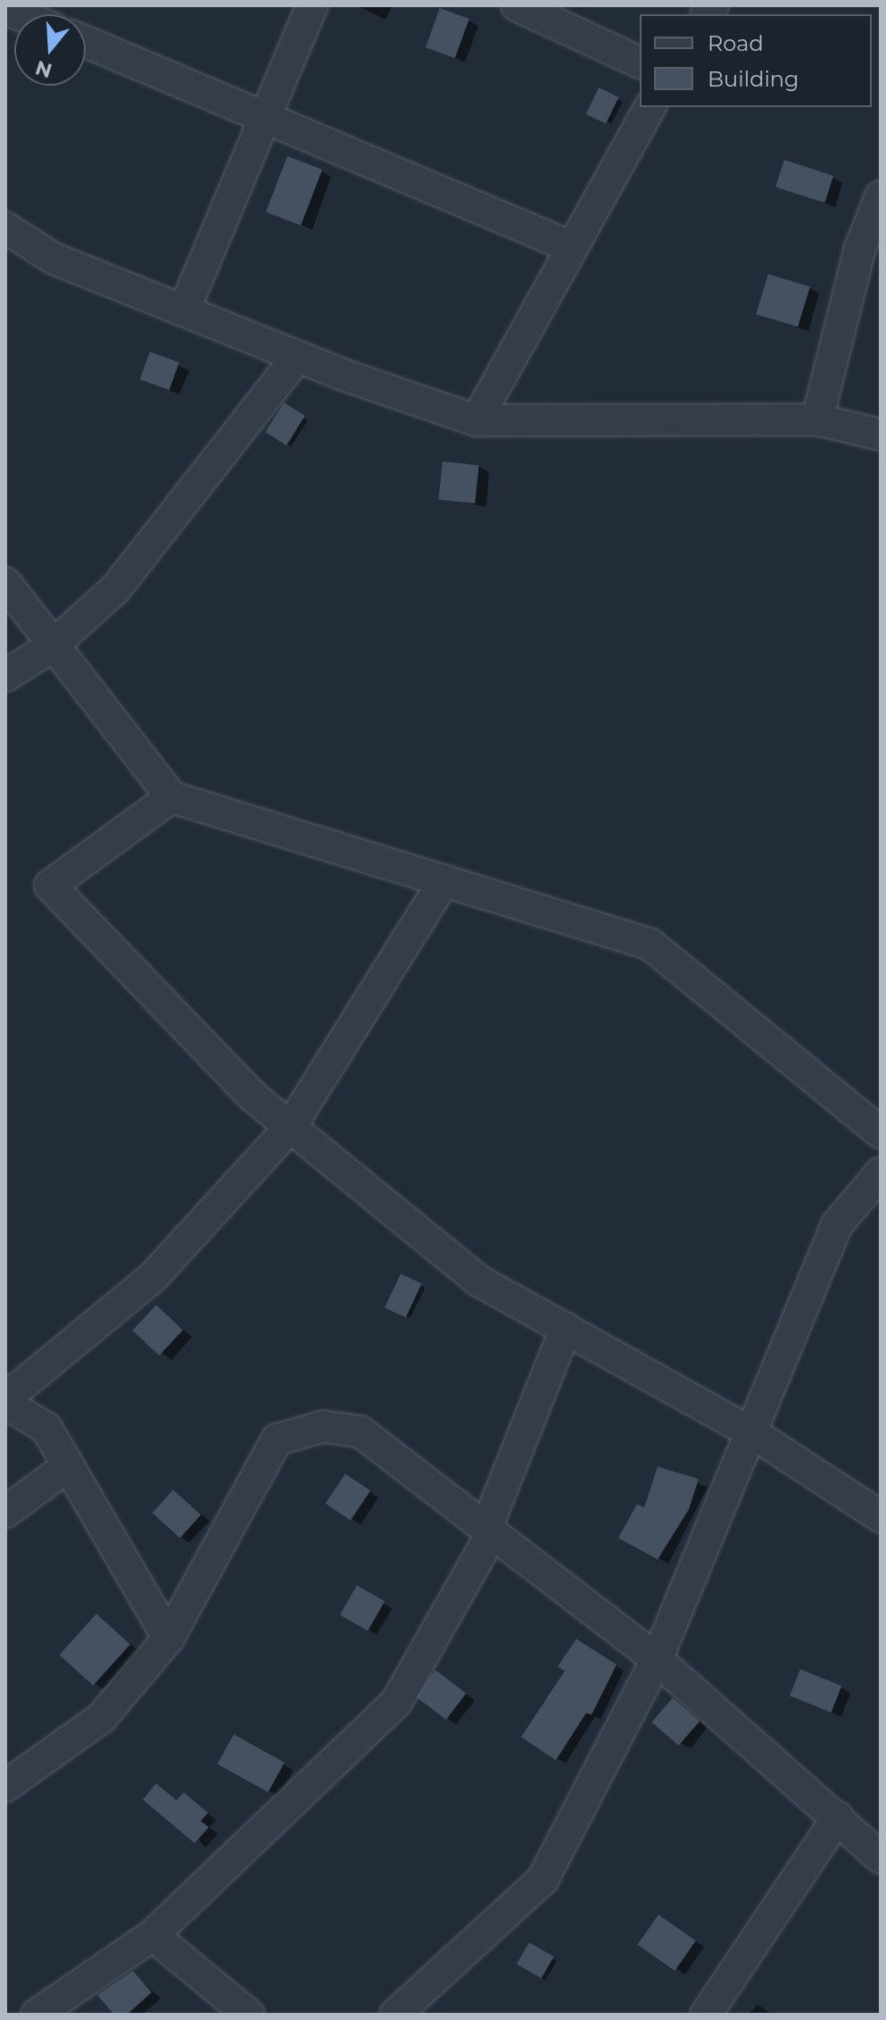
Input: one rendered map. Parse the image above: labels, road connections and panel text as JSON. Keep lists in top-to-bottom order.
{
  "legend": ["Road", "Building"],
  "north": "bottom"
}
